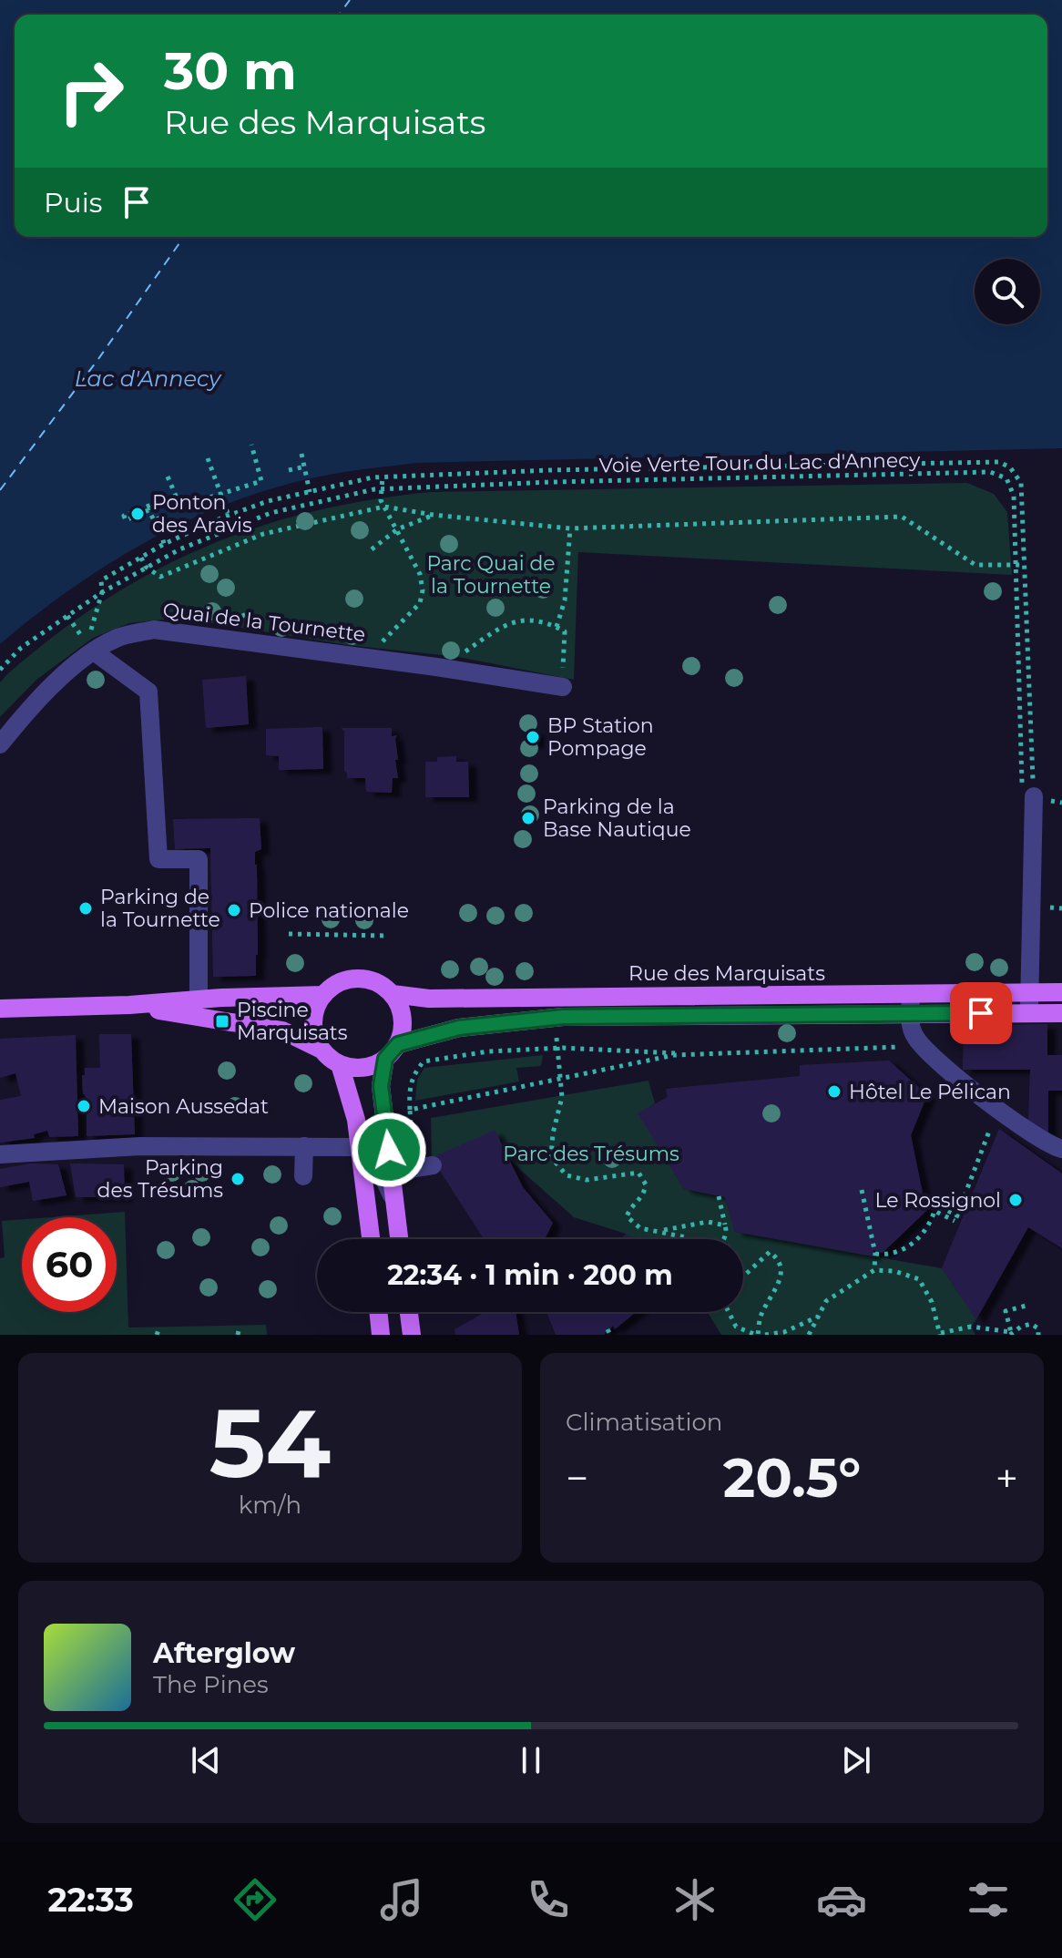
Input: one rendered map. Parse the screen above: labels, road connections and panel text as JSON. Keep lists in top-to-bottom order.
{
  "streets": {
    "main road": ["Rue des Marquisats"],
    "street": ["Quai de la Tournette"],
    "path": ["Voie Verte Tour du Lac d'Annecy"]
  },
  "water": ["Lac d'Annecy"],
  "parks": ["Parc Quai de la Tournette", "Parc des Trésums"],
  "places": {
    "other": [
      "Ponton des Aravis",
      "BP Station Pompage",
      "Parking de la Base Nautique",
      "Parking de la Tournette",
      "Police nationale",
      "Hôtel Le Pélican",
      "Maison Aussedat",
      "Parking des Trésums",
      "Le Rossignol"
    ],
    "transit": ["Piscine Marquisats"]
  },
  "page": {
    "turn": ["30 m", "Rue des Marquisats"],
    "then": "Puis",
    "limit": "60",
    "trip": "22:34 · 1 min · 200 m",
    "tile": [
      ["54", "km/h"],
      "Climatisation"
    ],
    "heat": ["−", "20.5°", "+"],
    "song": ["Afterglow", "The Pines"],
    "tabs": "22:33"
  }
}
